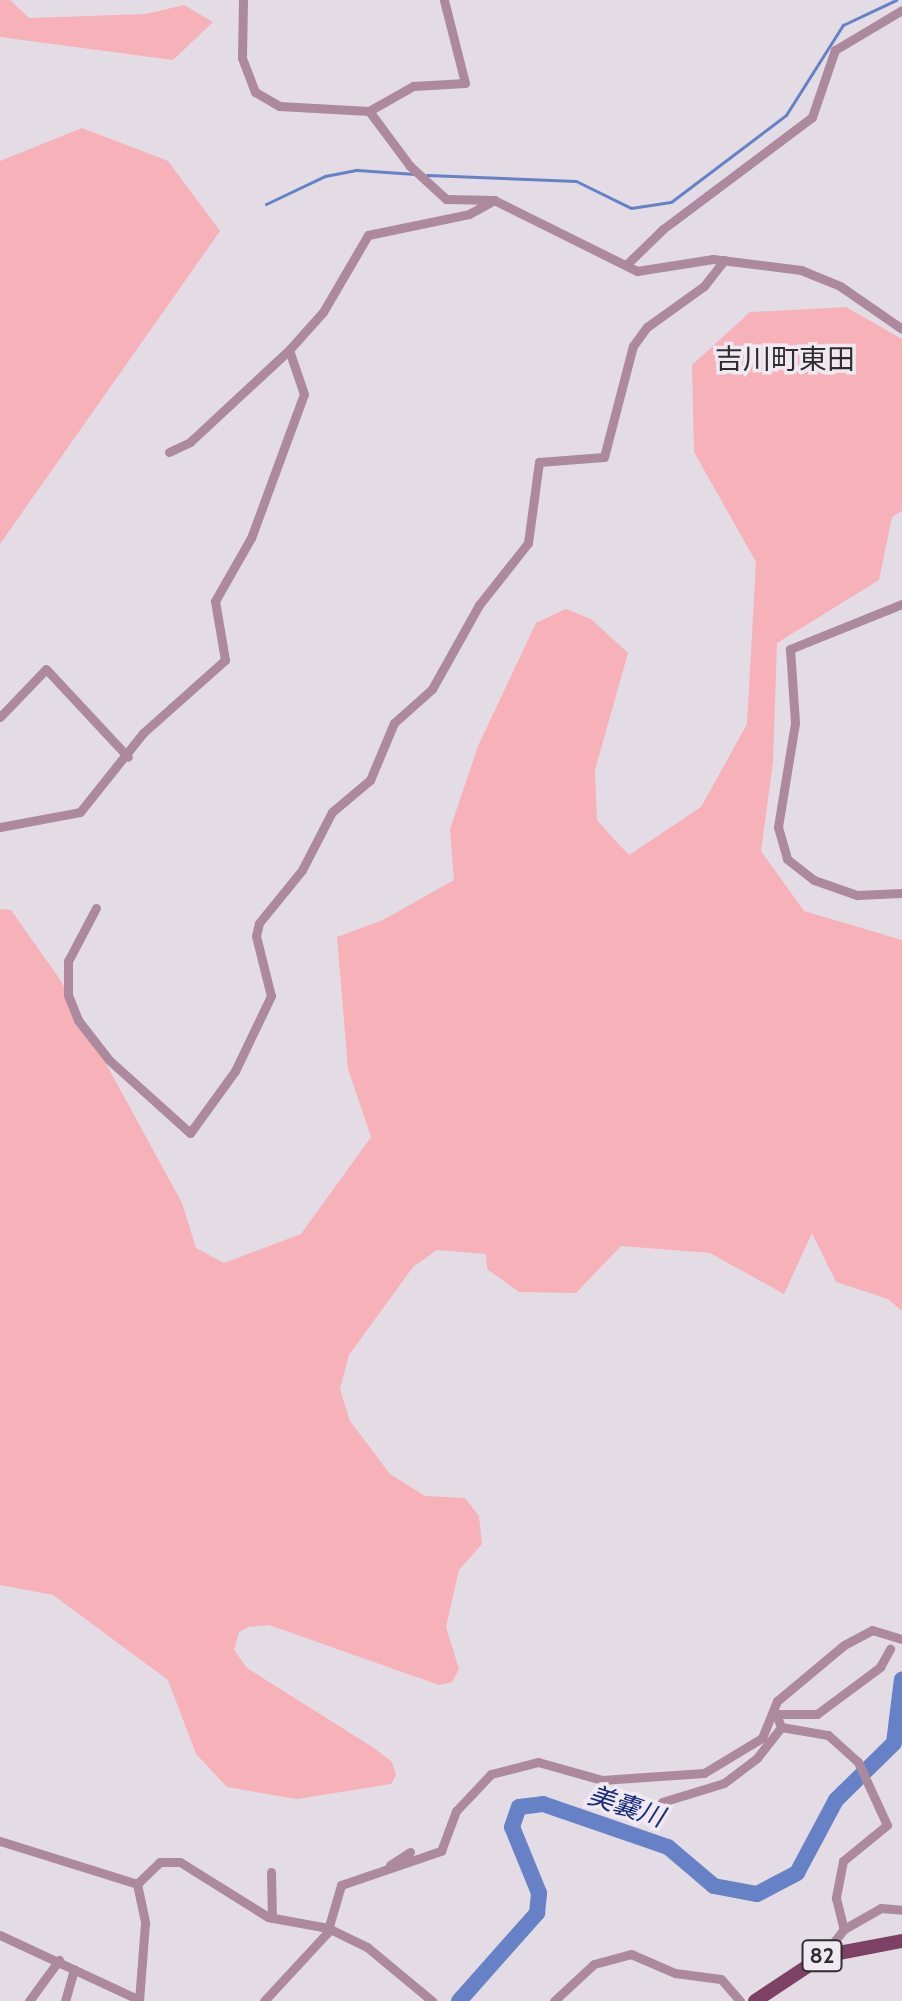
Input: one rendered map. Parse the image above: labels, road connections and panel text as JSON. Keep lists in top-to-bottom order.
{
  "streets": {
    "main road": ["82"]
  },
  "districts": ["吉川町東田"],
  "water": ["美嚢川"]
}
